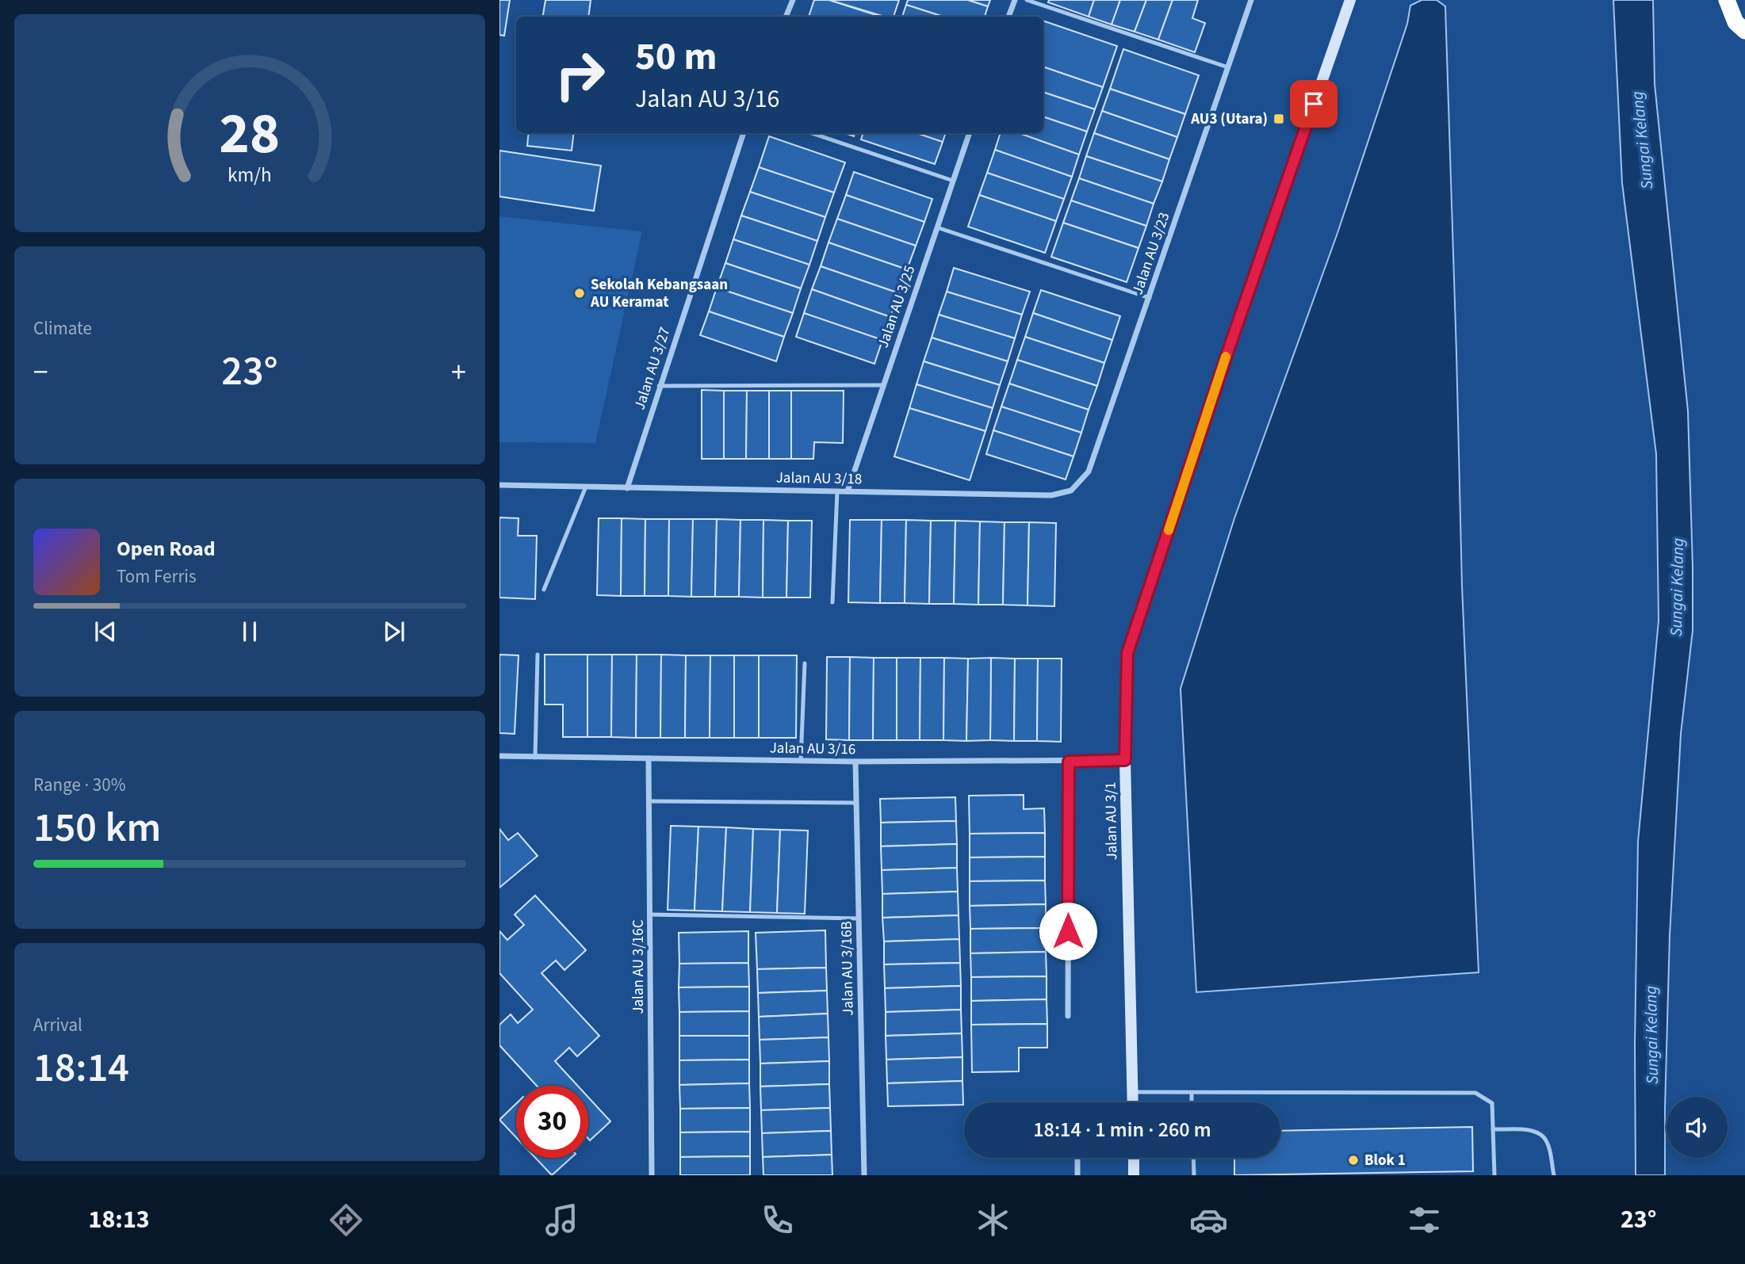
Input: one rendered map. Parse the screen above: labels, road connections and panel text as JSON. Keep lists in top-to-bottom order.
{
  "streets": {
    "main road": ["Jalan AU 3/1"],
    "street": [
      "Jalan AU 3/23",
      "Jalan AU 3/25",
      "Jalan AU 3/27",
      "Jalan AU 3/18",
      "Jalan AU 3/16",
      "Jalan AU 3/16C",
      "Jalan AU 3/16B"
    ]
  },
  "crossings": [
    ["Jalan AU 3/23", "Jalan AU 3/18"],
    ["Jalan AU 3/25", "Jalan AU 3/18"],
    ["Jalan AU 3/27", "Jalan AU 3/18"],
    ["Jalan AU 3/16", "Jalan AU 3/1"],
    ["Jalan AU 3/16", "Jalan AU 3/16C"],
    ["Jalan AU 3/16", "Jalan AU 3/16B"]
  ],
  "water": ["Sungai Kelang"],
  "places": {
    "transit": ["AU3 (Utara)"],
    "other": ["Sekolah Kebangsaan AU Keramat", "Blok 1"]
  },
  "page": {
    "turn": ["50 m", "Jalan AU 3/16"],
    "tile": [
      "Climate",
      ["Range · 30%", "150 km"],
      ["Arrival", "18:14"]
    ],
    "heat": ["−", "23°", "+"],
    "song": ["Open Road", "Tom Ferris"],
    "limit": "30",
    "trip": "18:14 · 1 min · 260 m",
    "tabs": ["18:13", "23°"],
    "gauge": ["28", "km/h"]
  }
}
